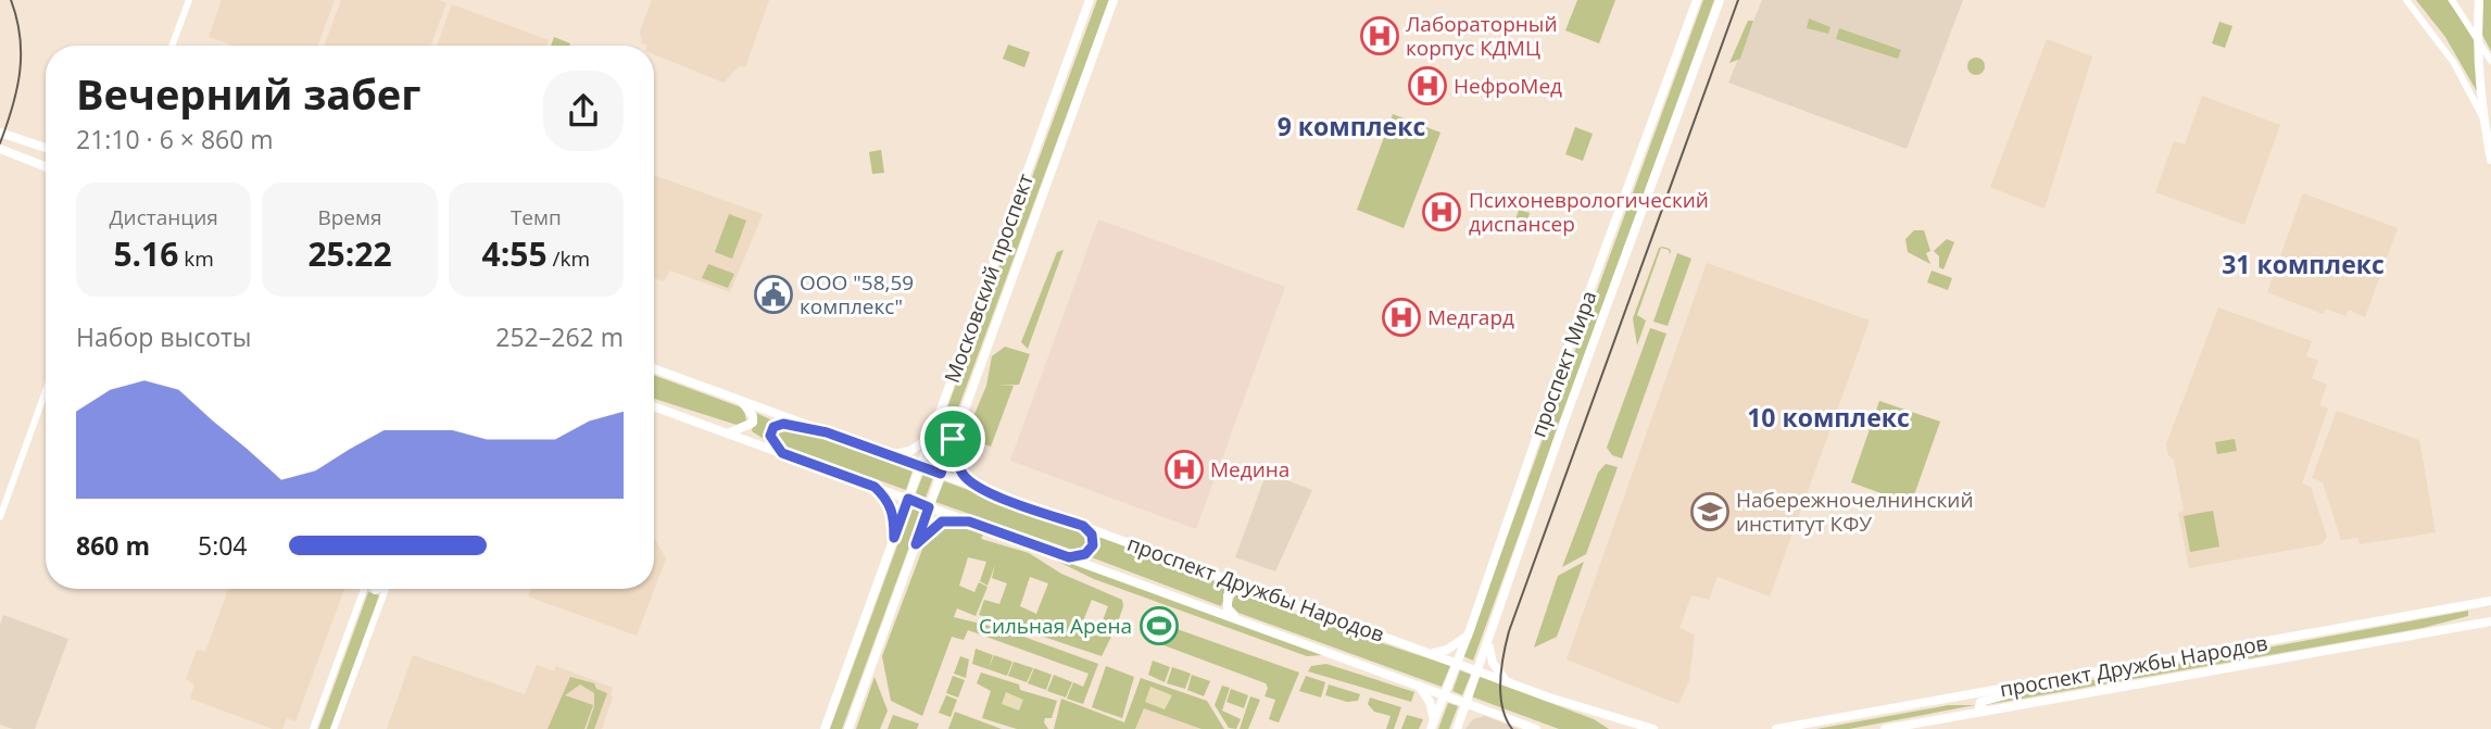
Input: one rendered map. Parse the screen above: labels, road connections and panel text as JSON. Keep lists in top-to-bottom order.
{
  "streets": {
    "main road": ["Московский проспект", "проспект Мира", "проспект Дружбы Народов"]
  },
  "crossings": [
    ["Московский проспект", "проспект Дружбы Народов"],
    ["проспект Мира", "проспект Дружбы Народов"]
  ],
  "districts": ["9 комплекс", "31 комплекс", "10 комплекс"],
  "places": {
    "hospital": [
      "Лабораторный корпус КДМЦ",
      "НефроМед",
      "Психоневрологический диспансер",
      "Медгард",
      "Медина"
    ],
    "public building": ["ООО \"58,59 комплекс\""],
    "school or university": ["Набережночелнинский институт КФУ"],
    "sports": ["Сильная Арена"]
  },
  "page": {
    "heading": ["Вечерний забег", "21:10 · 6 × 860 m"],
    "stats": [
      ["Дистанция", "5.16 km"],
      ["Время", "25:22"],
      ["Темп", "4:55 /km"]
    ],
    "chart": ["Набор высоты", "252–262 m"],
    "list": [
      {
        "name": "860 m",
        "note": "5:04"
      }
    ]
  }
}
